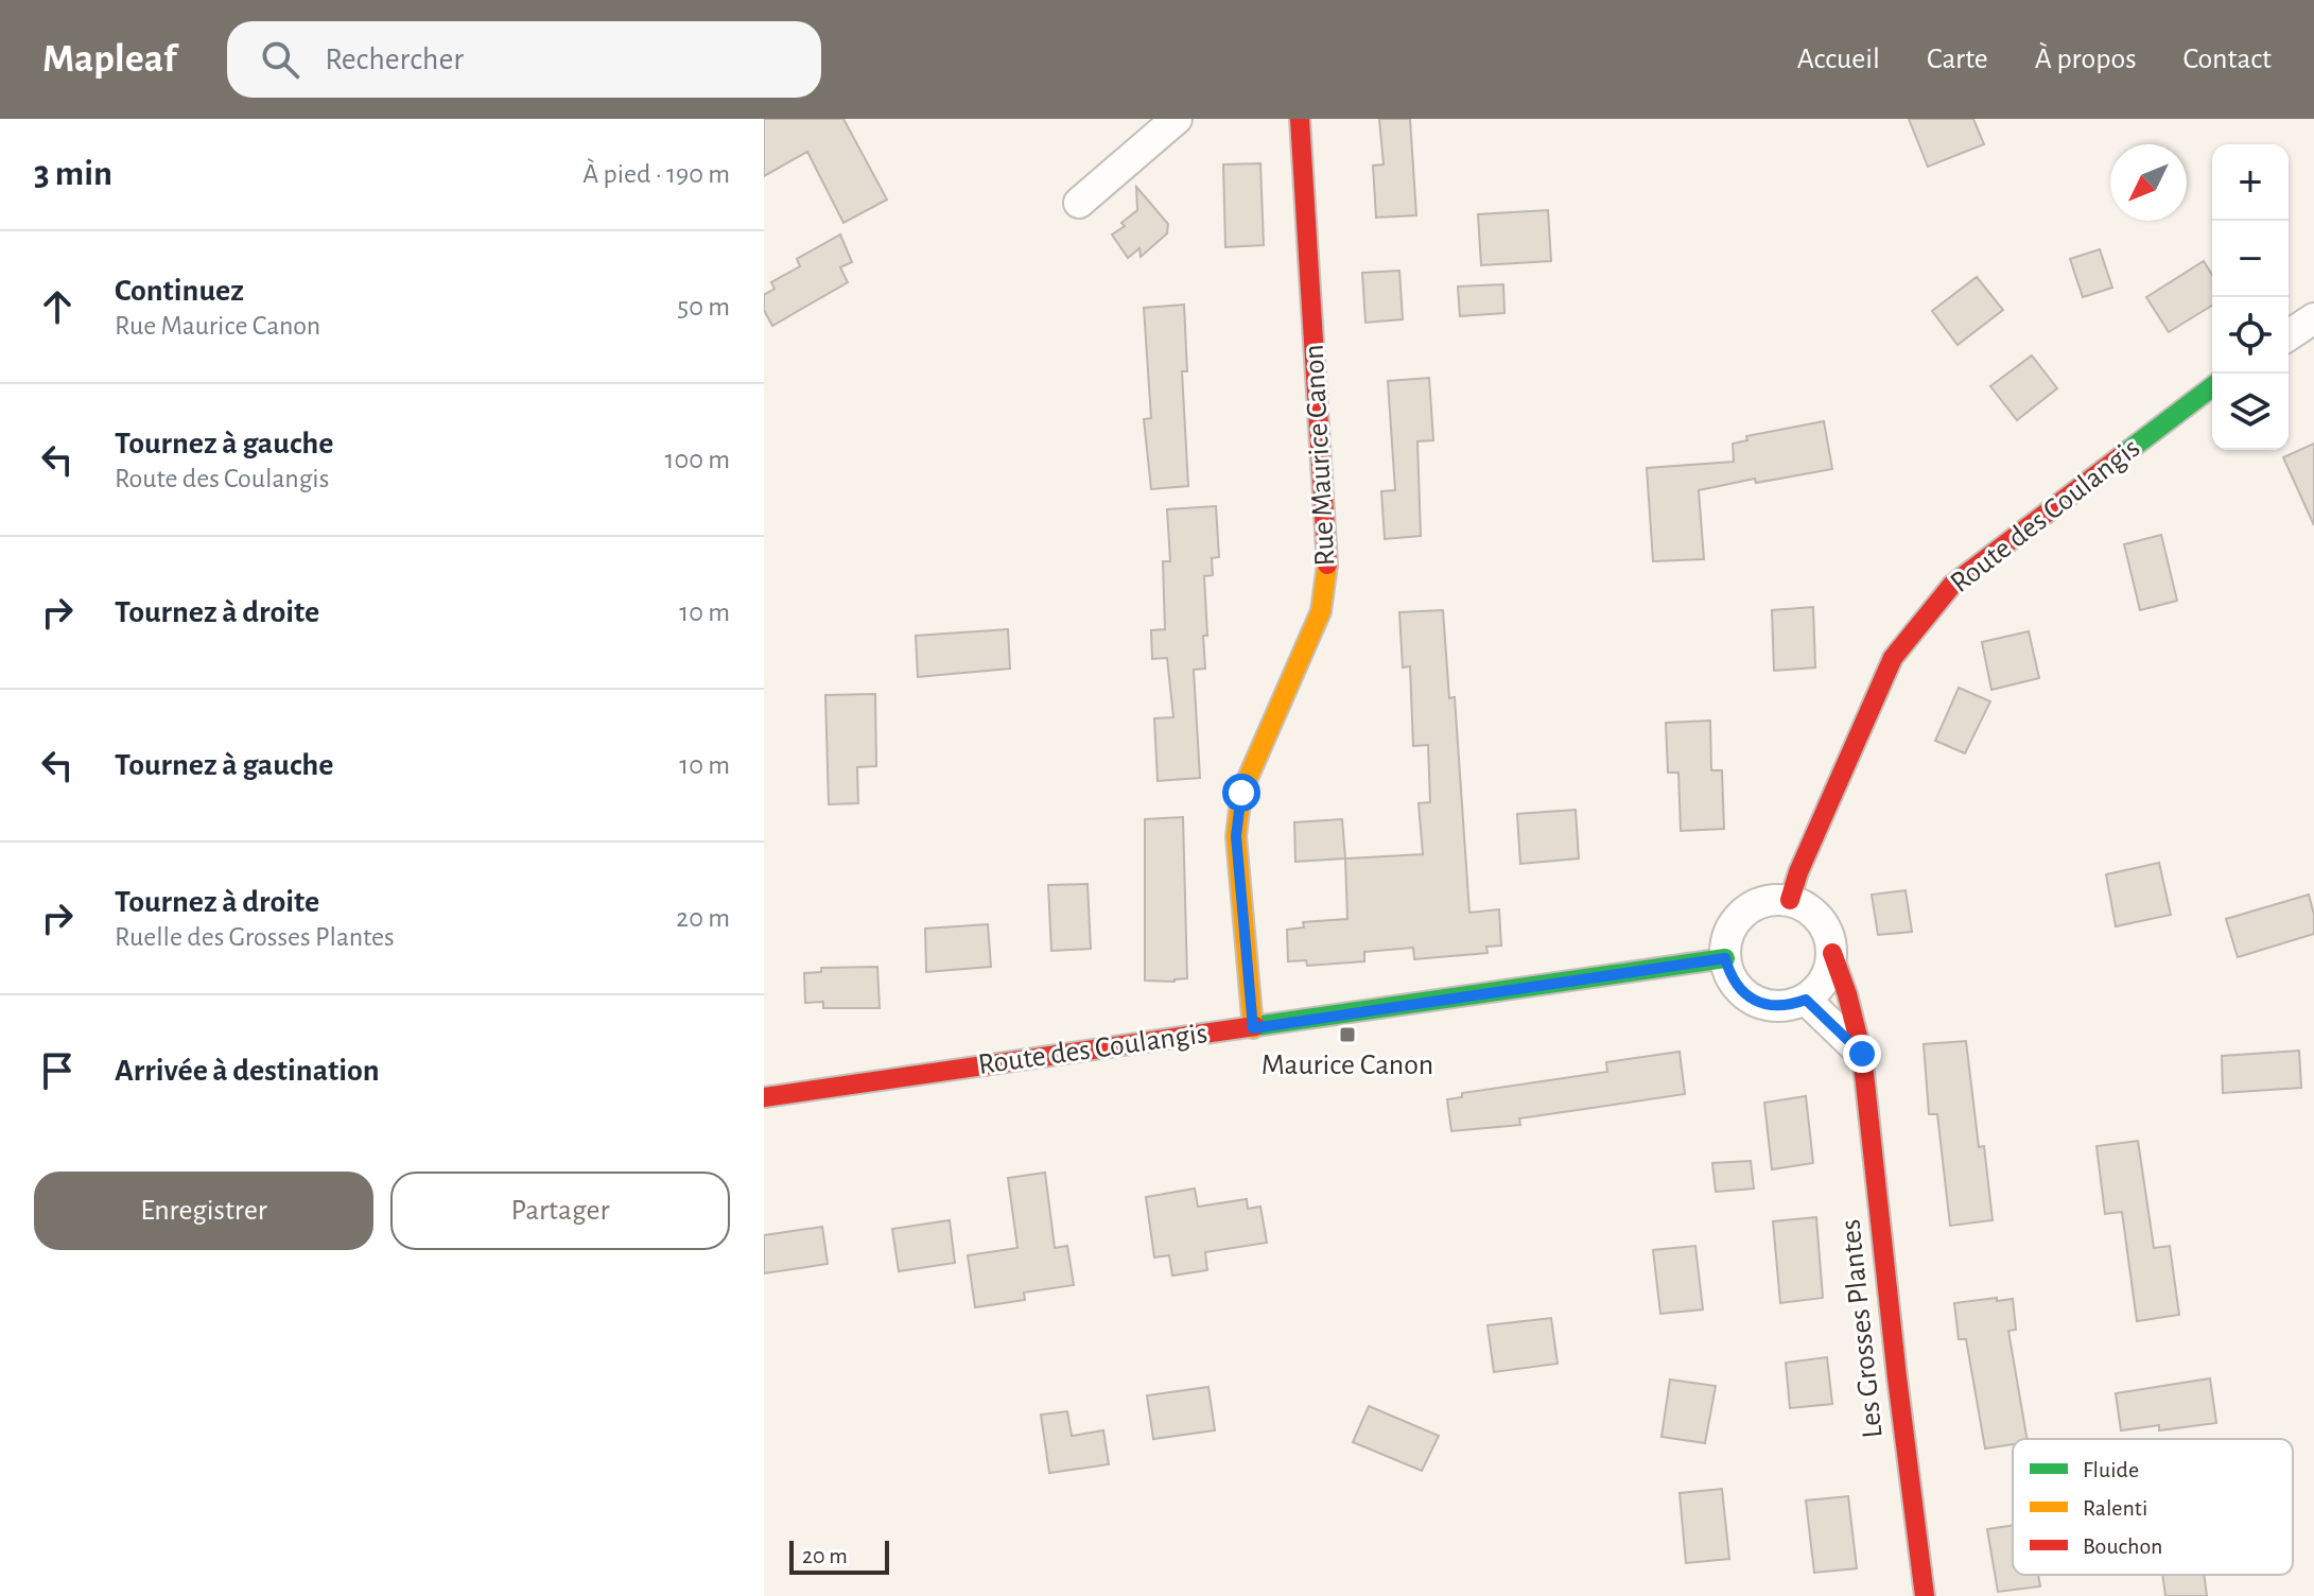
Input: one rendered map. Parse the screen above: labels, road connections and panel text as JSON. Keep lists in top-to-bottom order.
{
  "streets": {
    "street": ["Rue Maurice Canon", "Route des Coulangis", "Les Grosses Plantes"]
  },
  "crossings": [
    ["Rue Maurice Canon", "Route des Coulangis"],
    ["Route des Coulangis", "Les Grosses Plantes"]
  ],
  "places": {
    "transit": ["Maurice Canon"]
  },
  "legend": ["Fluide", "Ralenti", "Bouchon"],
  "scale_bar": "20 m",
  "north": "bottom left",
  "page": {
    "header": "Mapleaf",
    "search": "Rechercher",
    "nav": [
      "Accueil",
      "Carte",
      "À propos",
      "Contact"
    ],
    "heading": ["3 min", "À pied · 190 m"],
    "map_buttons": ["+", "−"],
    "list": [
      ["Continuez", "Rue Maurice Canon", "50 m"],
      ["Tournez à gauche", "Route des Coulangis", "100 m"],
      ["Tournez à droite", "10 m"],
      ["Tournez à gauche", "10 m"],
      ["Tournez à droite", "Ruelle des Grosses Plantes", "20 m"],
      "Arrivée à destination"
    ],
    "buttons": ["Enregistrer", "Partager"],
    "scale": "20 m"
  }
}
